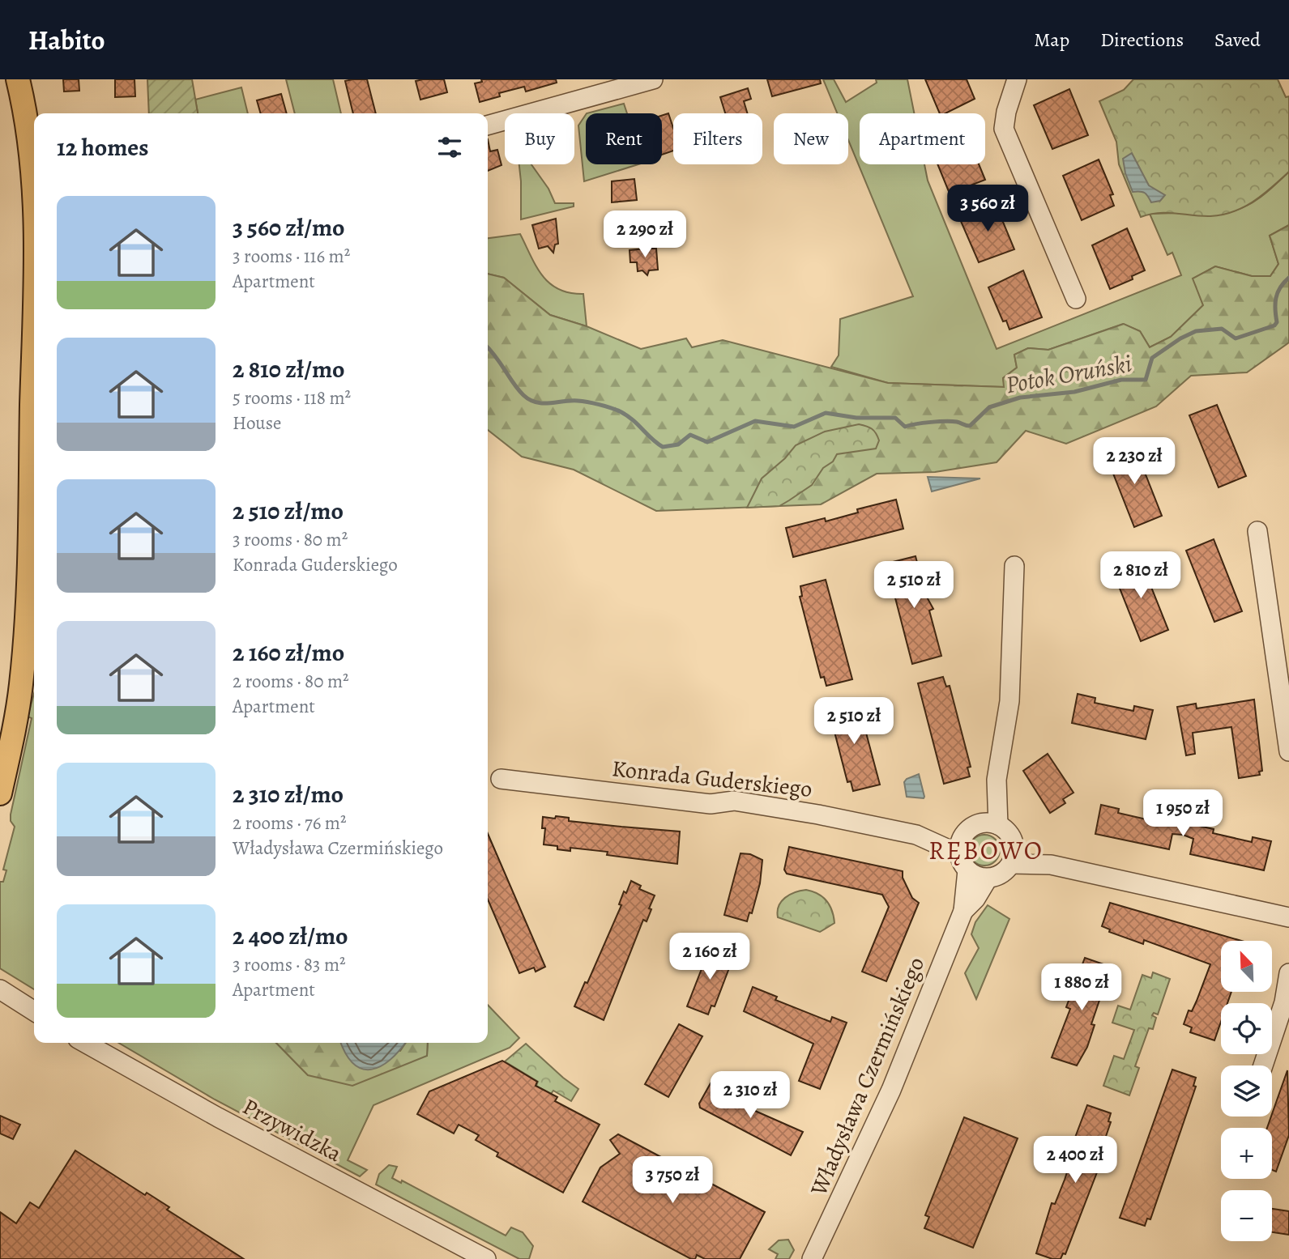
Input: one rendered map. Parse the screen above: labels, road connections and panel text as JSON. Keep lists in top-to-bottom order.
{
  "streets": {
    "street": ["Konrada Guderskiego", "Władysława Czermińskiego", "Przywidzka"]
  },
  "crossings": [
    ["Konrada Guderskiego", "Władysława Czermińskiego"]
  ],
  "districts": ["RĘBOWO"],
  "water": ["Potok Oruński"],
  "north": "top left",
  "page": {
    "header": "Habito",
    "nav": ["Map", "Directions", "Saved"],
    "chip": [
      "Buy",
      "Rent",
      "Filters",
      "New",
      "Apartment"
    ],
    "heading": "12 homes",
    "list": [
      {
        "name": "3 560 zł/mo",
        "note": "3 rooms · 116 m² · Apartment"
      },
      {
        "name": "2 810 zł/mo",
        "note": "5 rooms · 118 m² · House"
      },
      {
        "name": "2 510 zł/mo",
        "note": "3 rooms · 80 m² · Konrada Guderskiego"
      },
      {
        "name": "2 160 zł/mo",
        "note": "2 rooms · 80 m² · Apartment"
      },
      {
        "name": "2 310 zł/mo",
        "note": "2 rooms · 76 m² · Władysława Czermińskiego"
      },
      {
        "name": "2 400 zł/mo",
        "note": "3 rooms · 83 m² · Apartment"
      }
    ],
    "price": [
      "3 560 zł",
      "2 290 zł",
      "2 230 zł",
      "2 810 zł",
      "2 510 zł",
      "2 510 zł",
      "1 950 zł",
      "2 160 zł",
      "1 880 zł",
      "2 310 zł",
      "2 400 zł",
      "3 750 zł"
    ],
    "map_buttons": ["+", "−"]
  }
}
